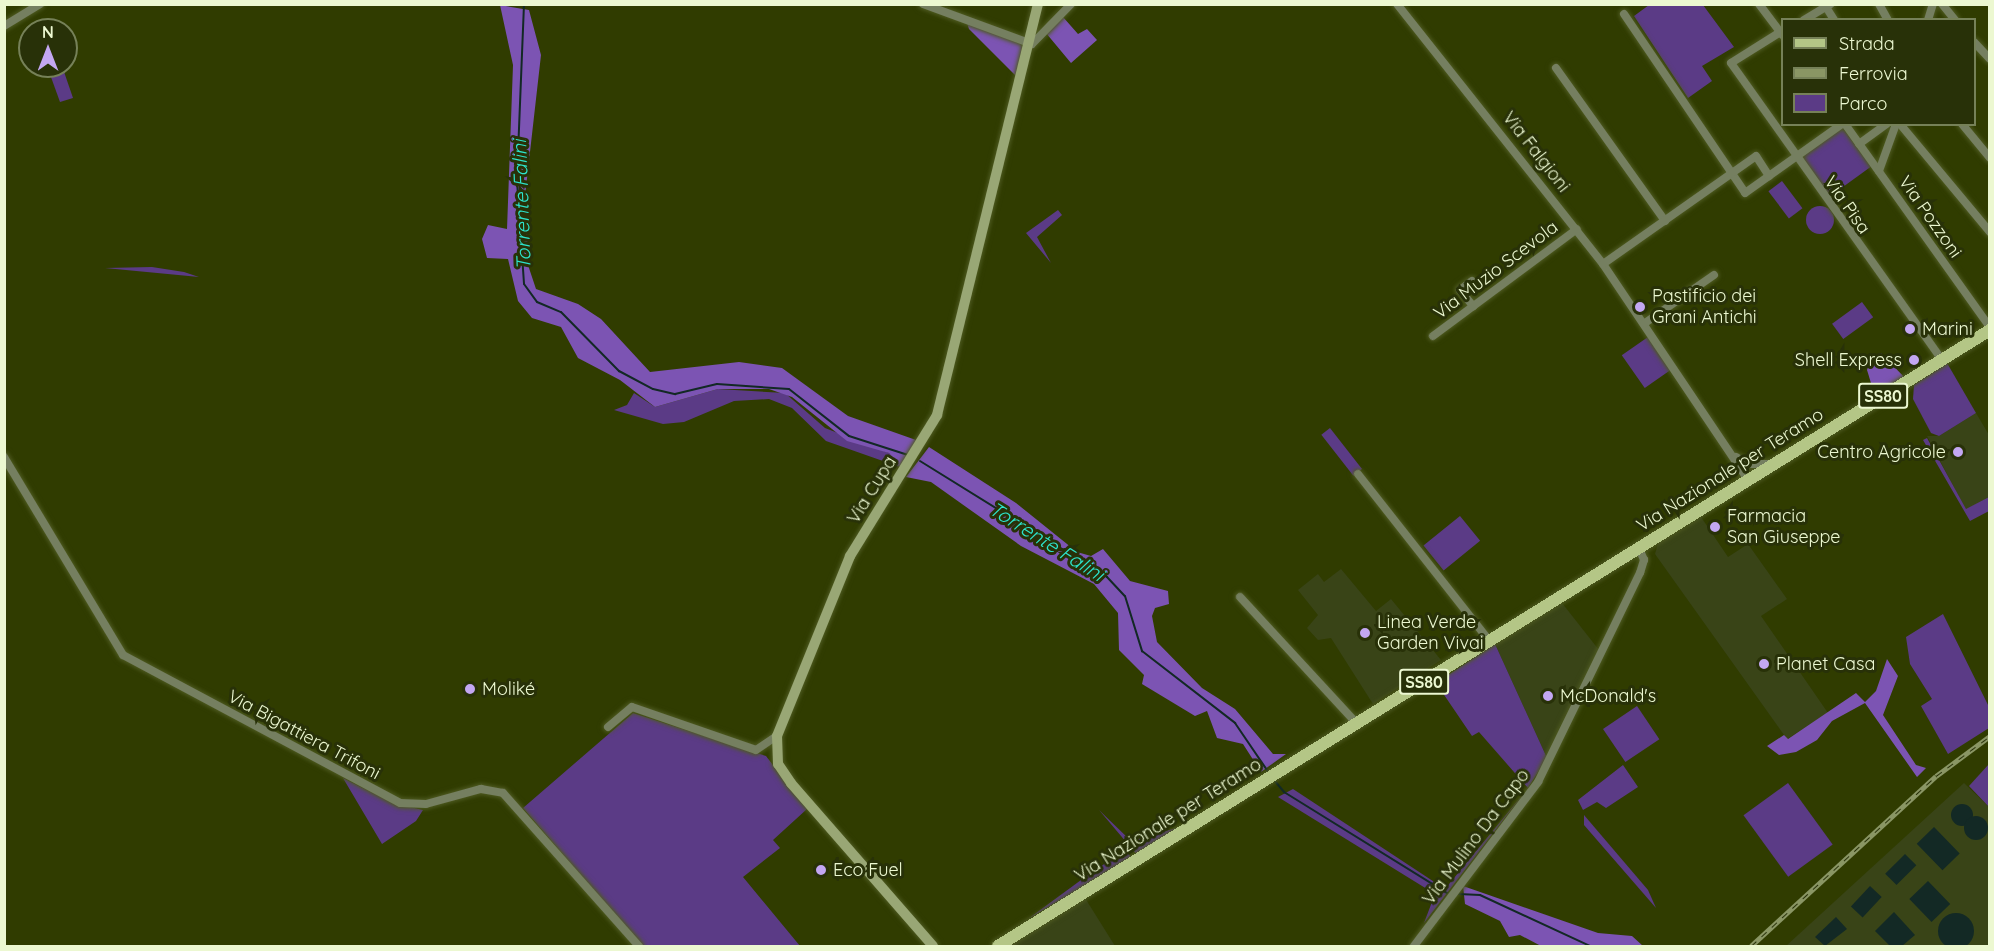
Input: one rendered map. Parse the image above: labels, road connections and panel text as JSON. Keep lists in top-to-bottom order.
{
  "streets": {
    "main road": ["SS80", "Via Nazionale per Teramo"],
    "street": [
      "Via Falgioni",
      "Via Pisa",
      "Via Pozzoni",
      "Via Muzio Scevola",
      "Via Cupa",
      "Via Bigattiera Trifoni",
      "Via Mulino Da Capo"
    ]
  },
  "crossings": [
    ["Via Falgioni", "Via Muzio Scevola"],
    ["Via Falgioni", "Via Nazionale per Teramo"],
    ["Via Pisa", "Via Nazionale per Teramo"],
    ["Via Pozzoni", "Via Nazionale per Teramo"],
    ["Via Nazionale per Teramo", "Via Mulino Da Capo"]
  ],
  "water": ["Torrente Falini"],
  "places": [
    "Pastificio dei Grani Antichi",
    "Marini",
    "Shell Express",
    "Centro Agricole",
    "Farmacia San Giuseppe",
    "Linea Verde Garden Vivai",
    "Planet Casa",
    "Moliké",
    "McDonald's",
    "Eco Fuel"
  ],
  "legend": ["Strada", "Ferrovia", "Parco"],
  "north": "top"
}
